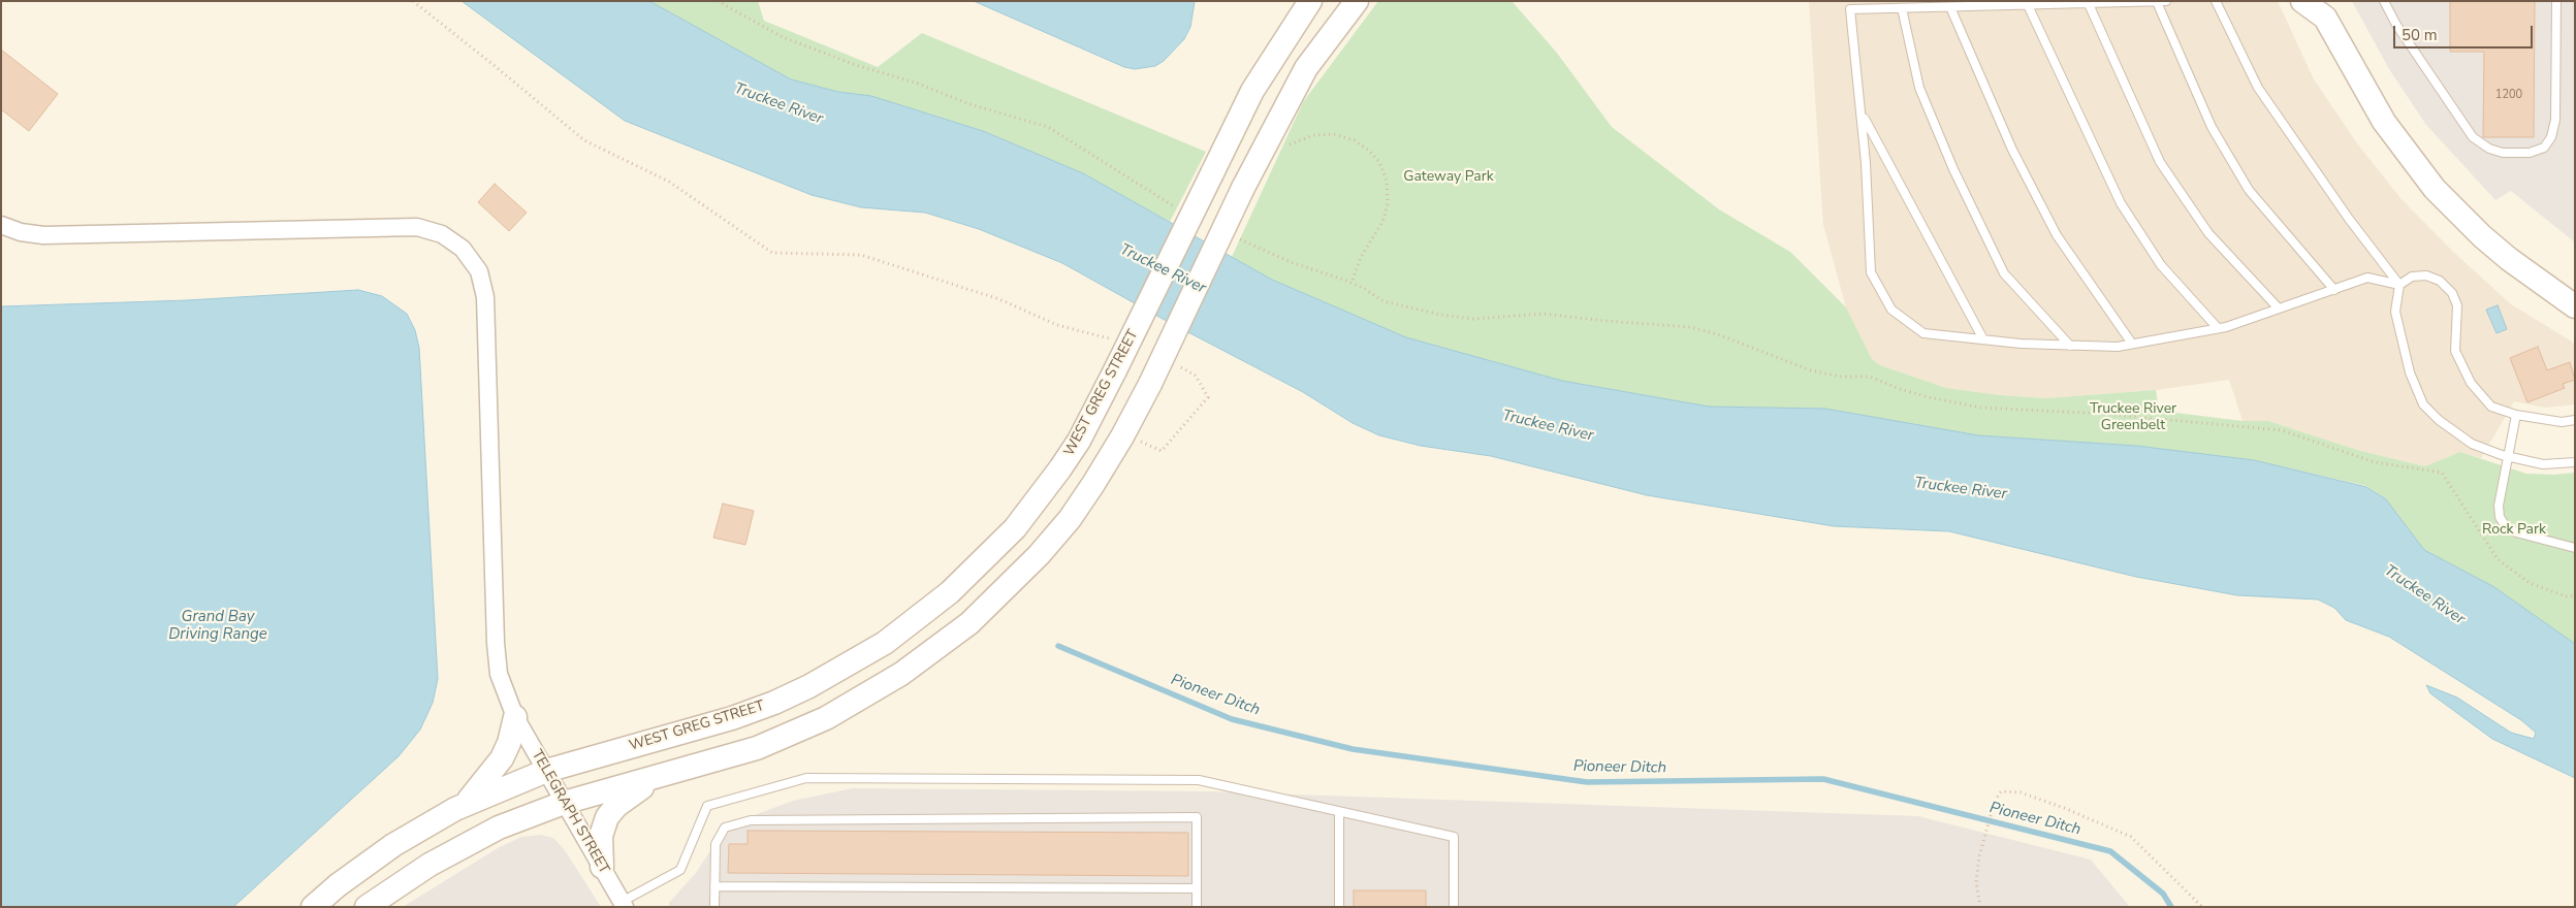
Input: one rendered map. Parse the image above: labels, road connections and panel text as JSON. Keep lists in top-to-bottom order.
{
  "streets": {
    "main road": ["WEST GREG STREET"],
    "street": ["TELEGRAPH STREET"]
  },
  "crossings": [
    ["WEST GREG STREET", "TELEGRAPH STREET"]
  ],
  "water": ["Truckee River", "Grand Bay Driving Range", "Pioneer Ditch"],
  "parks": ["Gateway Park", "Truckee River Greenbelt", "Rock Park"],
  "house_numbers": ["1200"],
  "scale_bar": "50 m"
}
